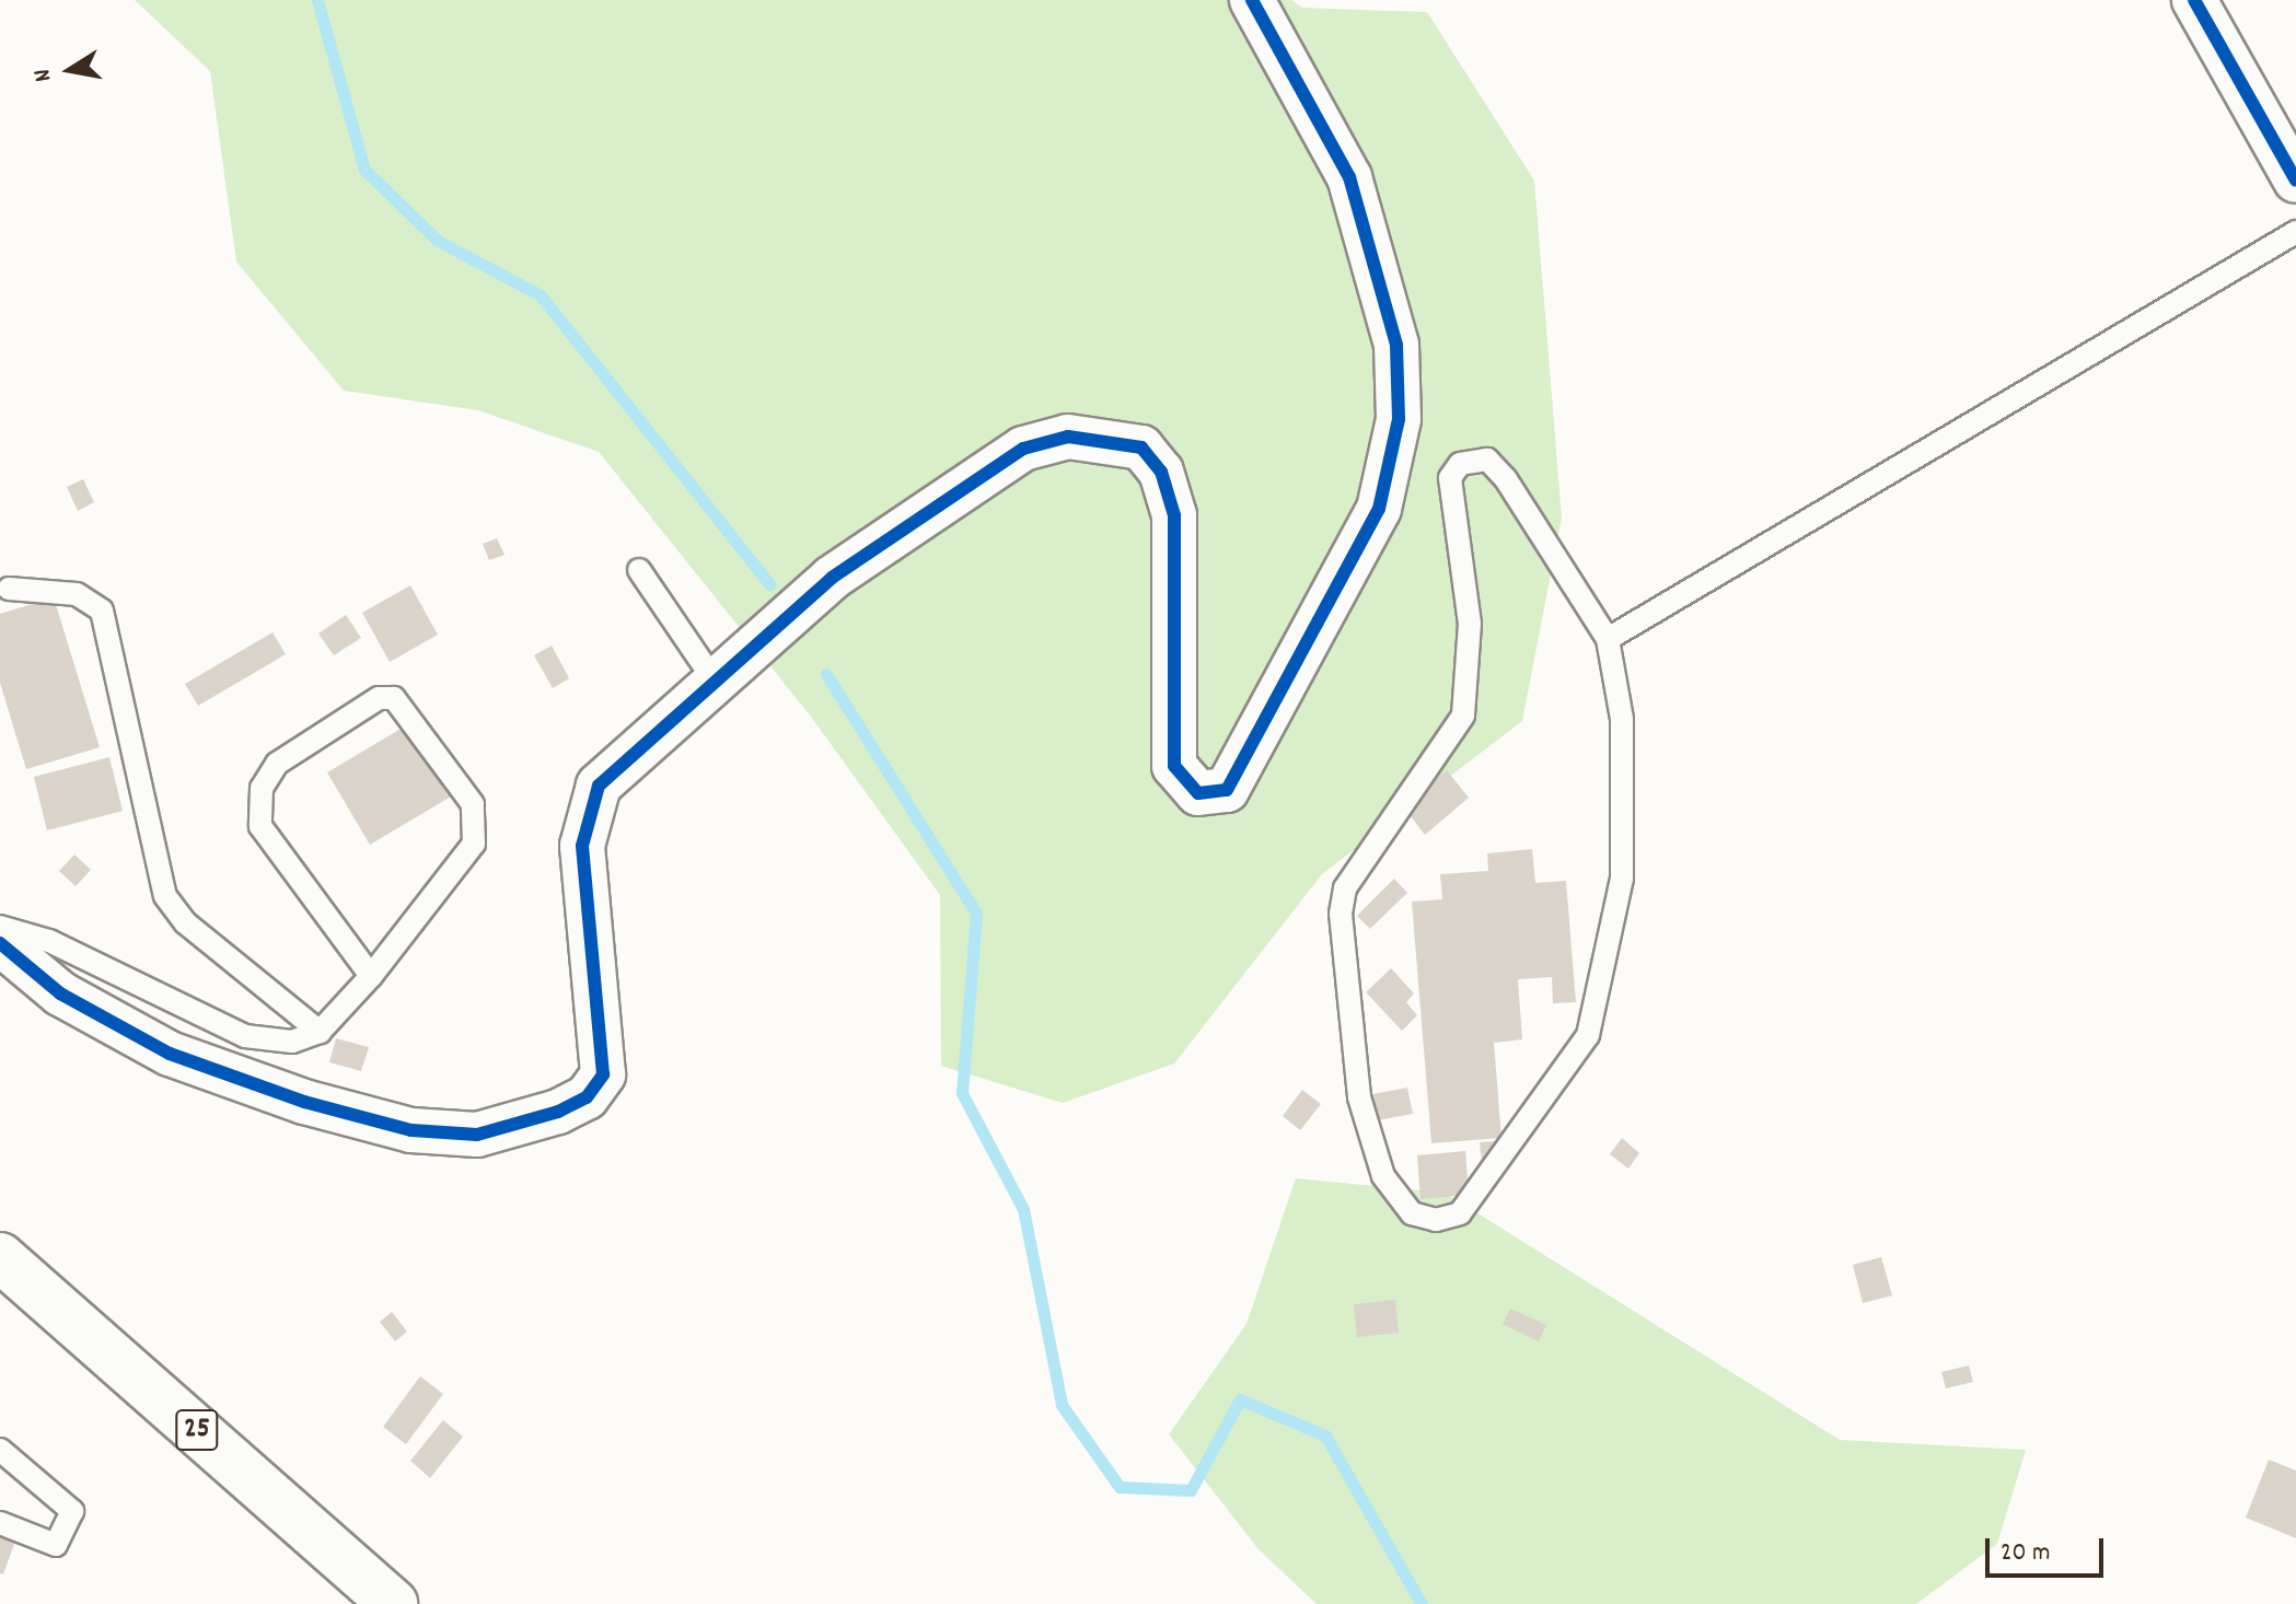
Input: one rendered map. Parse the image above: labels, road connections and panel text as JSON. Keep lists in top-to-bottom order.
{
  "streets": {
    "main road": ["25"]
  },
  "scale_bar": "20 m",
  "north": "left"
}
